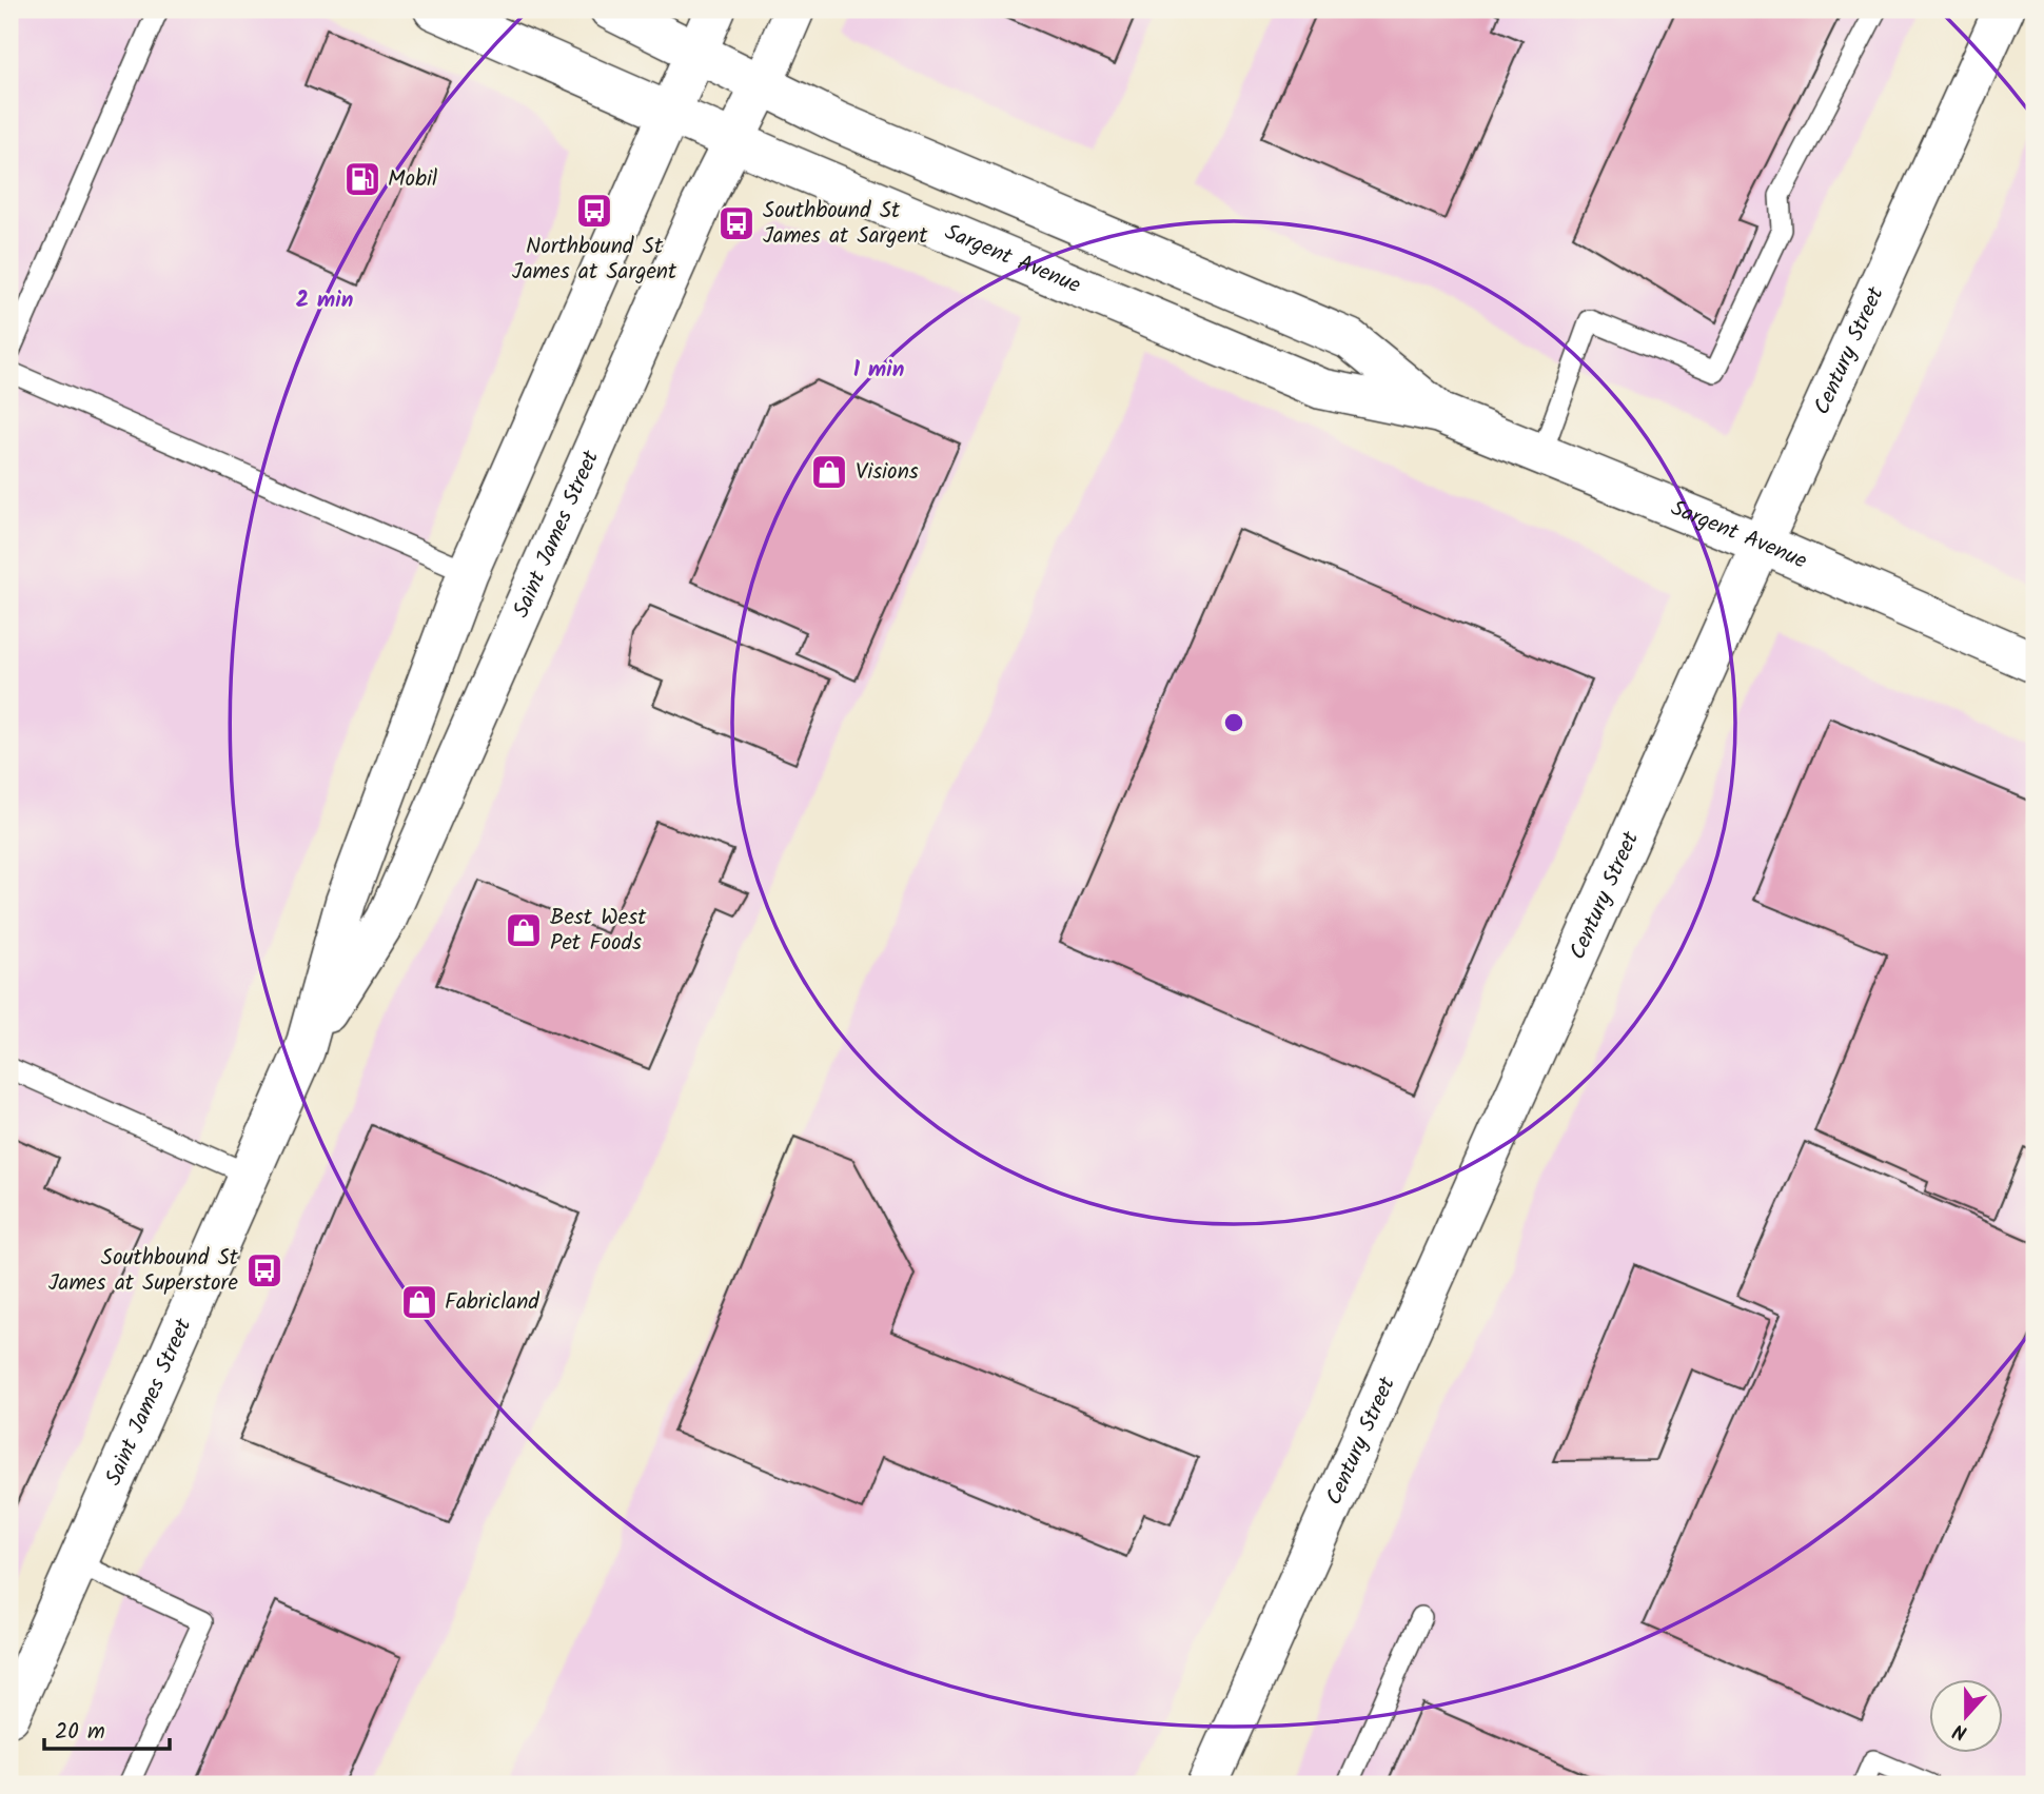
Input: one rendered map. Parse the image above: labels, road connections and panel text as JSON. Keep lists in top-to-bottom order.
{
  "streets": {
    "main road": ["Sargent Avenue", "Century Street", "Saint James Street"]
  },
  "crossings": [
    ["Sargent Avenue", "Century Street"],
    ["Sargent Avenue", "Saint James Street"]
  ],
  "places": {
    "fuel station": ["Mobil"],
    "bus stop": ["Northbound St James at Sargent", "Southbound St James at Sargent", "Southbound St James at Superstore"],
    "shop": ["Visions", "Best West Pet Foods", "Fabricland"]
  },
  "scale_bar": "20 m",
  "north": "bottom",
  "rings": ["2 min", "1 min"]
}
